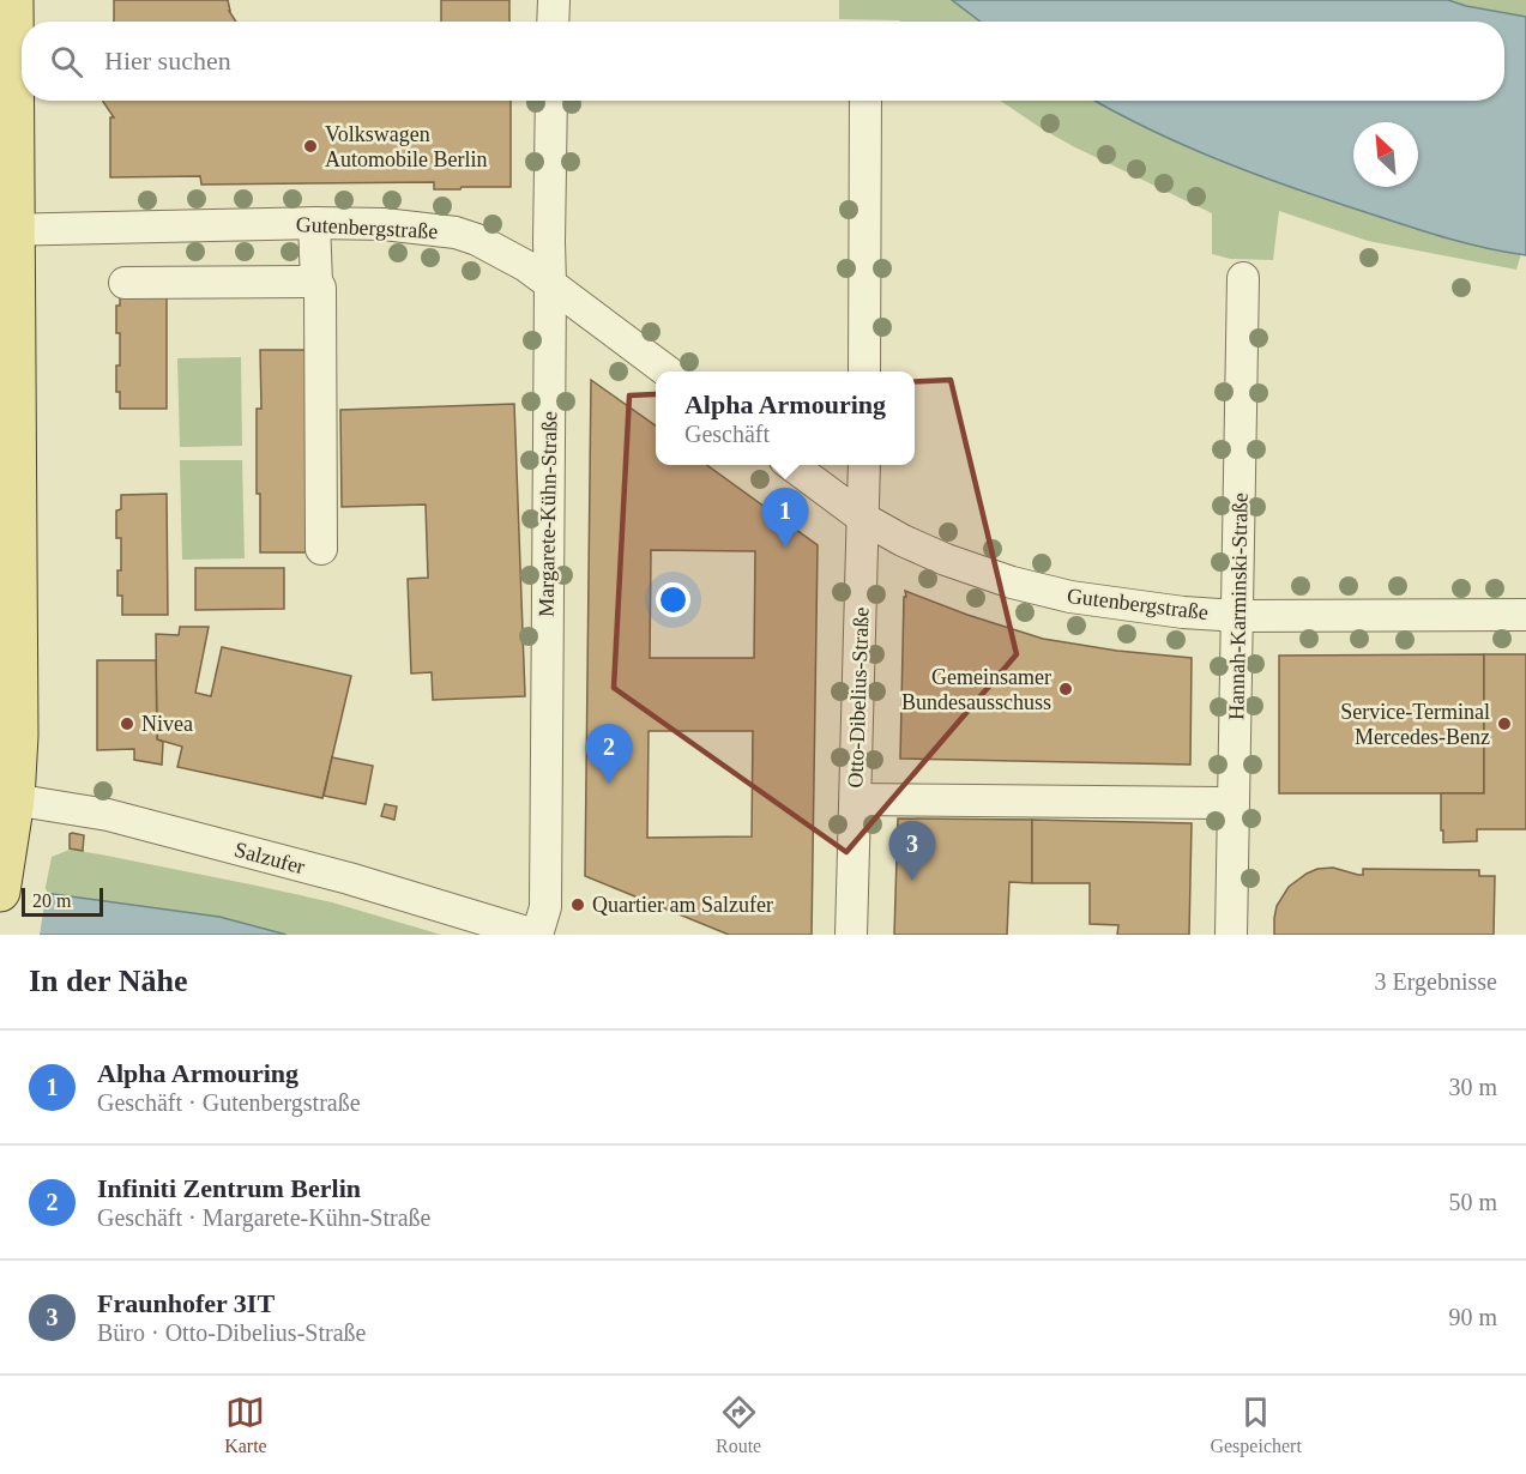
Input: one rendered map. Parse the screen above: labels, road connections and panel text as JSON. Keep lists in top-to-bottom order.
{
  "streets": {
    "street": [
      "Gutenbergstraße",
      "Margarete-Kühn-Straße",
      "Hannah-Karminski-Straße",
      "Otto-Dibelius-Straße",
      "Salzufer"
    ]
  },
  "crossings": [
    ["Gutenbergstraße", "Margarete-Kühn-Straße"],
    ["Gutenbergstraße", "Hannah-Karminski-Straße"],
    ["Gutenbergstraße", "Otto-Dibelius-Straße"],
    ["Margarete-Kühn-Straße", "Salzufer"]
  ],
  "places": [
    "Volkswagen Automobile Berlin",
    "Gemeinsamer Bundesausschuss",
    "Nivea",
    "Service-Terminal Mercedes-Benz",
    "Quartier am Salzufer"
  ],
  "scale_bar": "20 m",
  "north": "top left",
  "page": {
    "search": "Hier suchen",
    "popup": ["Alpha Armouring", "Geschäft"],
    "pins": ["1", "2", "3"],
    "scale": "20 m",
    "heading": ["In der Nähe", "3 Ergebnisse"],
    "list": [
      {
        "mark": "1",
        "name": "Alpha Armouring",
        "note": "Geschäft · Gutenbergstraße",
        "value": "30 m"
      },
      {
        "mark": "2",
        "name": "Infiniti Zentrum Berlin",
        "note": "Geschäft · Margarete-Kühn-Straße",
        "value": "50 m"
      },
      {
        "mark": "3",
        "name": "Fraunhofer 3IT",
        "note": "Büro · Otto-Dibelius-Straße",
        "value": "90 m"
      }
    ],
    "nav": ["Karte", "Route", "Gespeichert"]
  }
}
